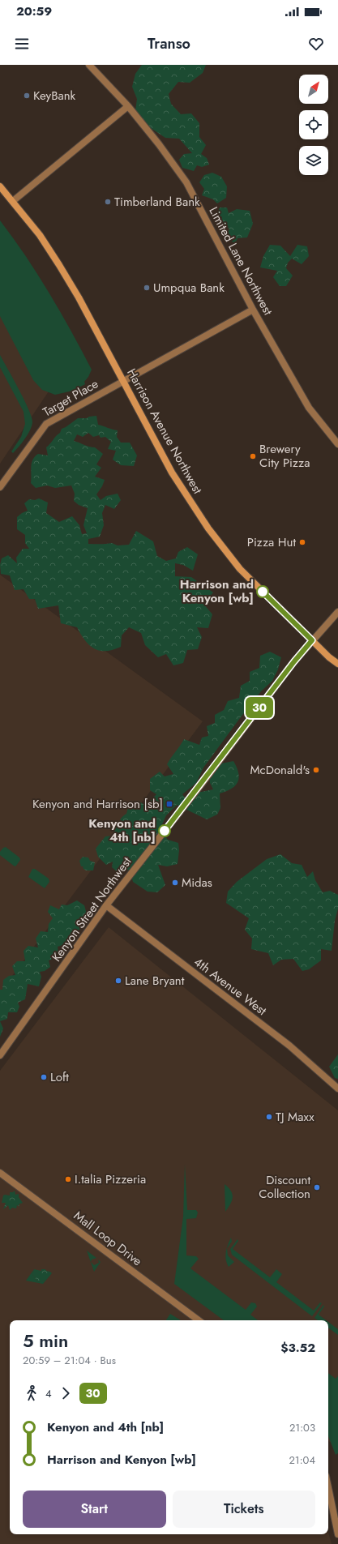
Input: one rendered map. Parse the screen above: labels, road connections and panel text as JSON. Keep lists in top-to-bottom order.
{
  "streets": {
    "main road": ["Harrison Avenue Northwest"],
    "street": [
      "Limited Lane Northwest",
      "Target Place",
      "Kenyon Street Northwest",
      "4th Avenue West",
      "Mall Loop Drive"
    ]
  },
  "crossings": [
    ["Limited Lane Northwest", "Target Place"],
    ["Target Place", "Harrison Avenue Northwest"],
    ["Harrison Avenue Northwest", "Kenyon Street Northwest"],
    ["Kenyon Street Northwest", "4th Avenue West"]
  ],
  "places": {
    "other": [
      "KeyBank",
      "Timberland Bank",
      "Umpqua Bank",
      "Brewery City Pizza",
      "Pizza Hut",
      "Harrison and Kenyon [wb]",
      "McDonald's",
      "Kenyon and 4th [nb]",
      "Midas",
      "Lane Bryant",
      "Loft",
      "TJ Maxx",
      "I.talia Pizzeria",
      "Discount Collection"
    ],
    "transit": ["Kenyon and Harrison [sb]"]
  },
  "lines": ["bus line 30"],
  "north": "top right",
  "page": {
    "status": "20:59",
    "header": "Transo",
    "on_map": "30",
    "heading": ["5 min", "20:59 – 21:04 · Bus", "$3.52"],
    "legs": ["4", "30"],
    "list": [
      {
        "name": "Kenyon and 4th [nb]",
        "value": "21:03"
      },
      {
        "name": "Harrison and Kenyon [wb]",
        "value": "21:04"
      }
    ],
    "buttons": ["Start", "Tickets"]
  }
}
